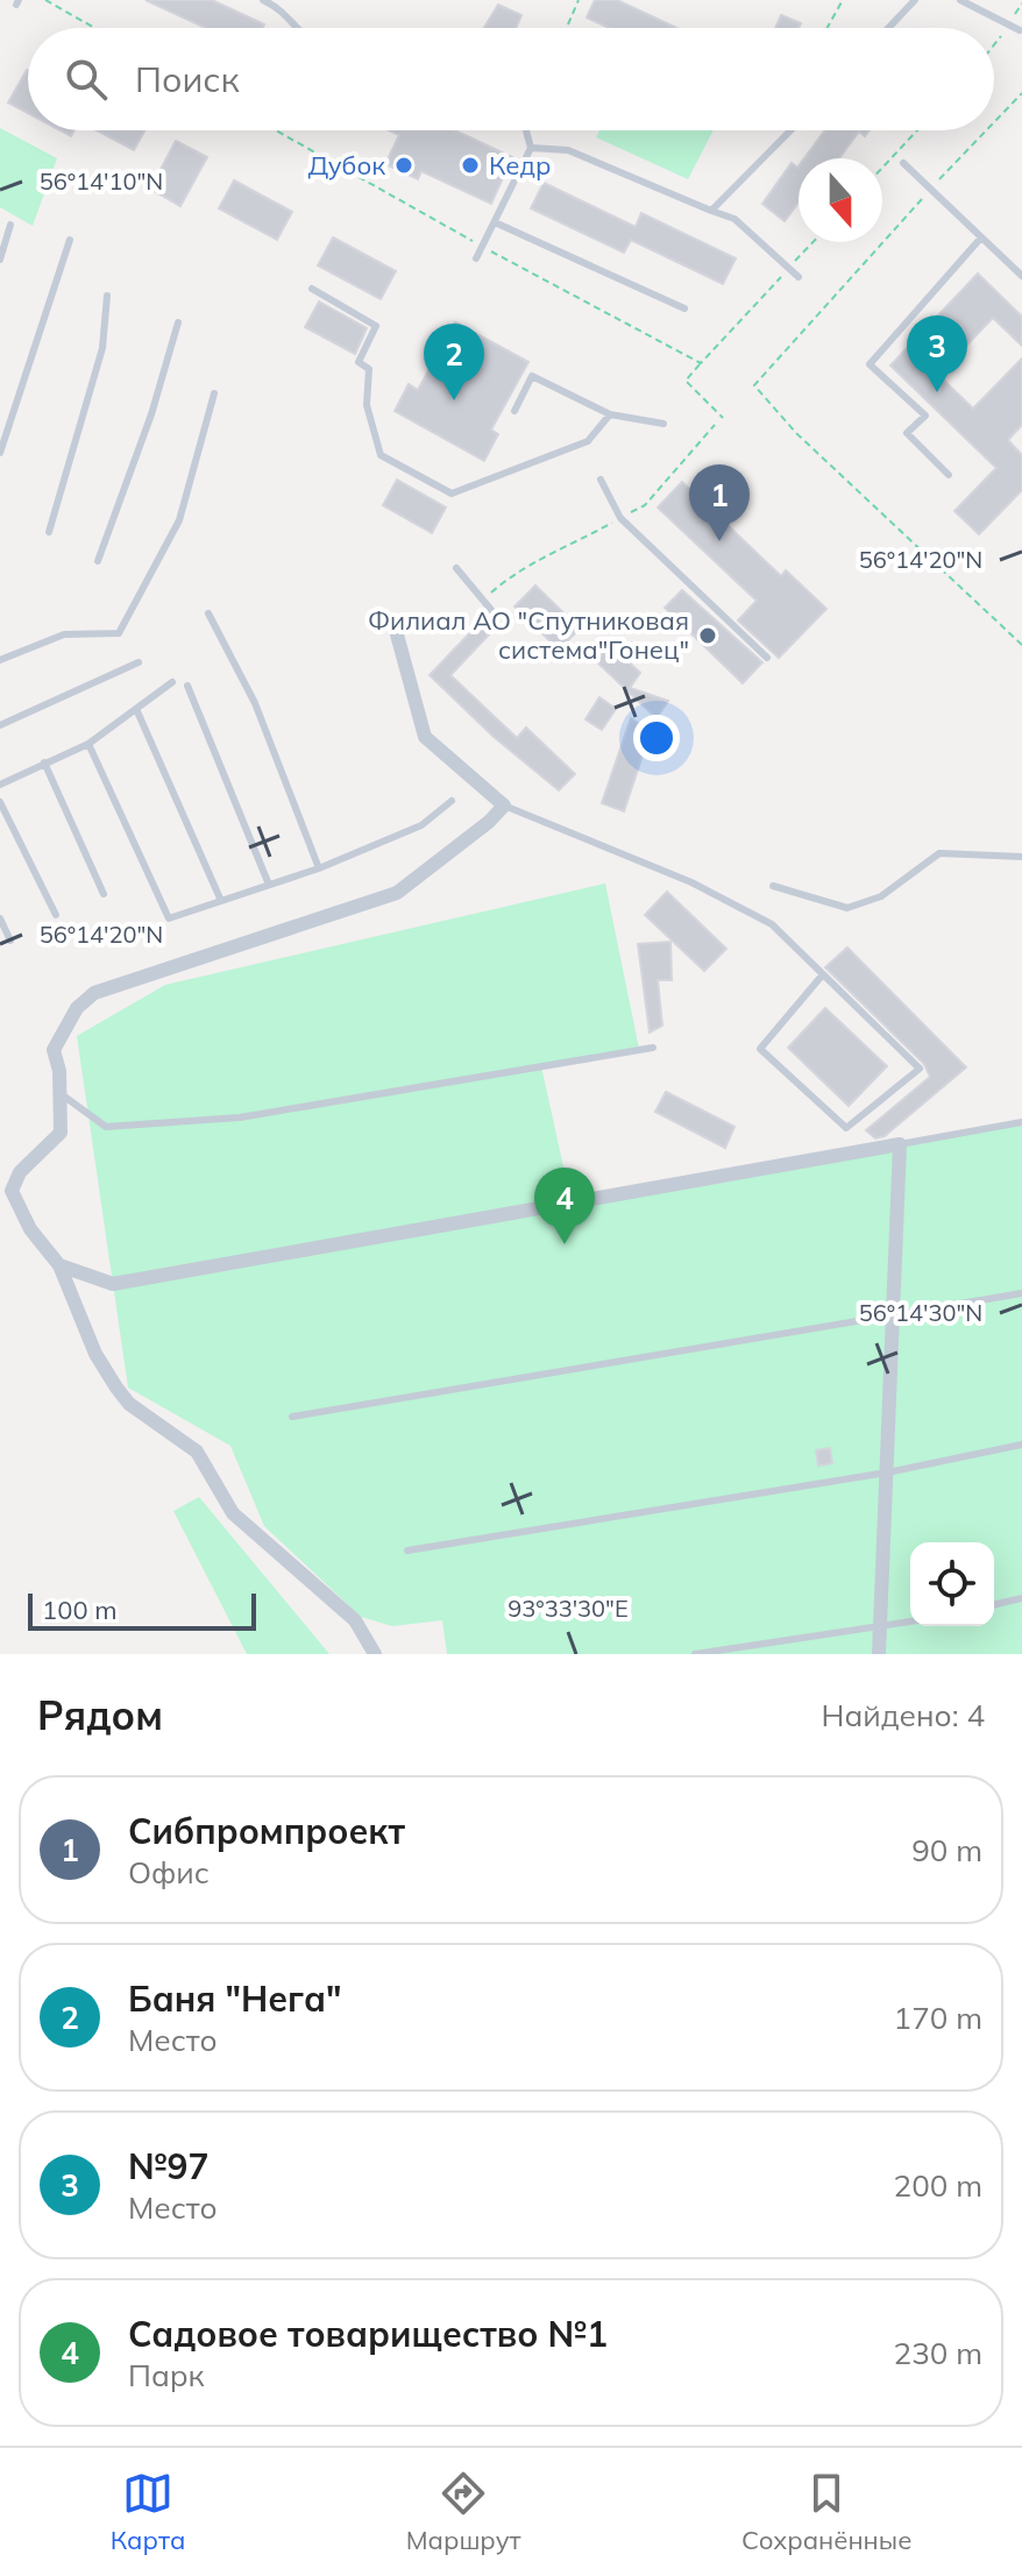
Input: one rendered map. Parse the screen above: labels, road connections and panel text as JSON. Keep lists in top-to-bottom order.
{
  "places": ["Дубок", "Кедр", "Филиал АО \"Спутниковая система\"Гонец\""],
  "scale_bar": "100 m",
  "north": "bottom",
  "page": {
    "search": "Поиск",
    "pins": [
      "3",
      "2",
      "1",
      "4"
    ],
    "scale": "100 m",
    "heading": ["Рядом", "Найдено: 4"],
    "list": [
      {
        "mark": "1",
        "name": "Сибпромпроект",
        "note": "Офис",
        "value": "90 m"
      },
      {
        "mark": "2",
        "name": "Баня \"Нега\"",
        "note": "Место",
        "value": "170 m"
      },
      {
        "mark": "3",
        "name": "№97",
        "note": "Место",
        "value": "200 m"
      },
      {
        "mark": "4",
        "name": "Садовое товарищество №1",
        "note": "Парк",
        "value": "230 m"
      }
    ],
    "nav": ["Карта", "Маршрут", "Сохранённые"]
  },
  "coordinates": [
    "56°14'10\"N",
    "56°14'20\"N",
    "56°14'30\"N",
    "93°33'30\"E"
  ]
}
